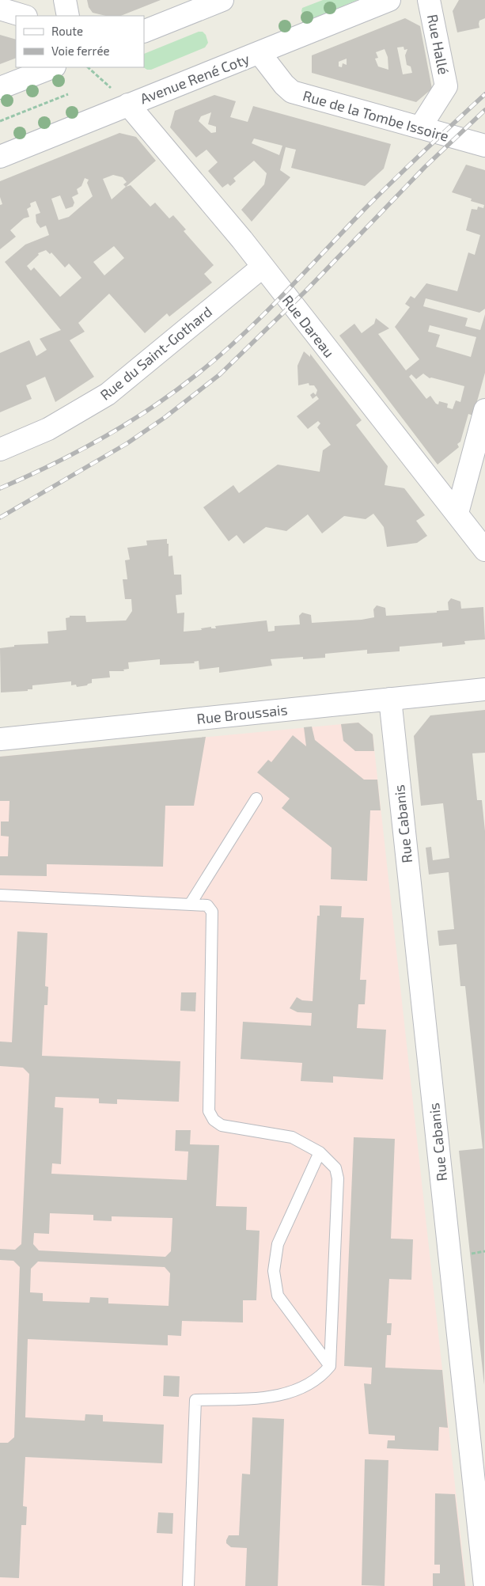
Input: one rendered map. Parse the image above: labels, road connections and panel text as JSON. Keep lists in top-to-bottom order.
{
  "streets": {
    "street": [
      "Rue Hallé",
      "Avenue René Coty",
      "Rue de la Tombe Issoire",
      "Rue Dareau",
      "Rue du Saint-Gothard",
      "Rue Broussais",
      "Rue Cabanis"
    ]
  },
  "crossings": [
    ["Rue Hallé", "Rue de la Tombe Issoire"],
    ["Avenue René Coty", "Rue de la Tombe Issoire"],
    ["Avenue René Coty", "Rue Dareau"],
    ["Rue Dareau", "Rue du Saint-Gothard"],
    ["Rue Broussais", "Rue Cabanis"]
  ],
  "legend": ["Route", "Voie ferrée"]
}
